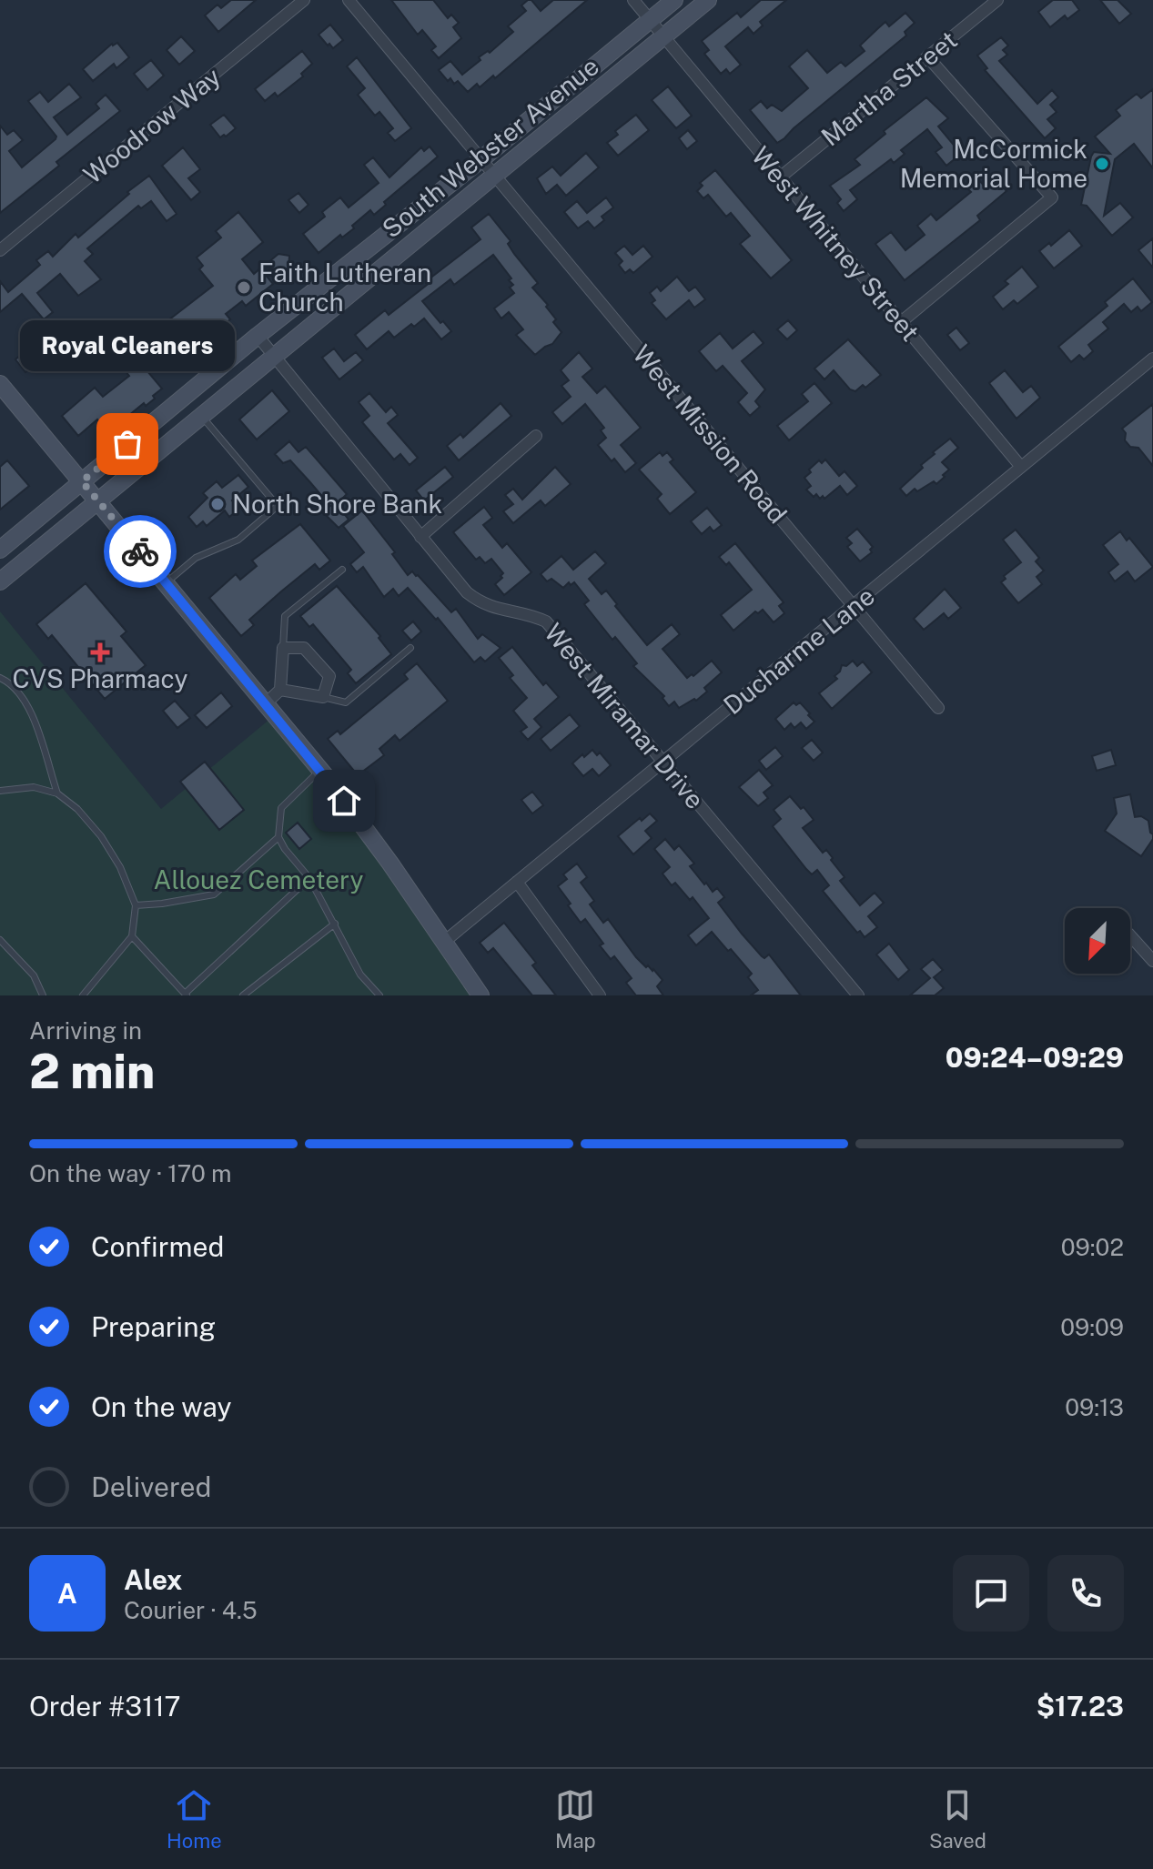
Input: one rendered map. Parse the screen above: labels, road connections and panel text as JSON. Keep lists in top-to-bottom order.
{
  "streets": {
    "main road": ["South Webster Avenue"],
    "street": [
      "Martha Street",
      "Woodrow Way",
      "West Whitney Street",
      "West Mission Road",
      "Ducharme Lane",
      "West Miramar Drive"
    ]
  },
  "crossings": [
    ["Martha Street", "West Whitney Street"],
    ["South Webster Avenue", "West Whitney Street"],
    ["South Webster Avenue", "West Mission Road"],
    ["South Webster Avenue", "West Miramar Drive"],
    ["West Whitney Street", "Ducharme Lane"],
    ["West Mission Road", "Ducharme Lane"],
    ["Ducharme Lane", "West Miramar Drive"]
  ],
  "parks": ["Allouez Cemetery"],
  "places": {
    "other": [
      "McCormick Memorial Home",
      "Faith Lutheran Church",
      "Royal Cleaners",
      "North Shore Bank"
    ],
    "health": ["CVS Pharmacy"]
  },
  "north": "bottom left",
  "page": {
    "bubble": "Royal Cleaners",
    "heading": ["2 min", "Arriving in", "09:24–09:29"],
    "panel": [
      "Alex",
      "Courier · 4.5",
      "Order #3117",
      "$17.23"
    ],
    "bar": "On the way · 170 m",
    "list": [
      ["Confirmed", "09:02"],
      ["Preparing", "09:09"],
      ["On the way", "09:13"],
      "Delivered"
    ],
    "round": "A",
    "tabs": ["Home", "Map", "Saved"]
  }
}
